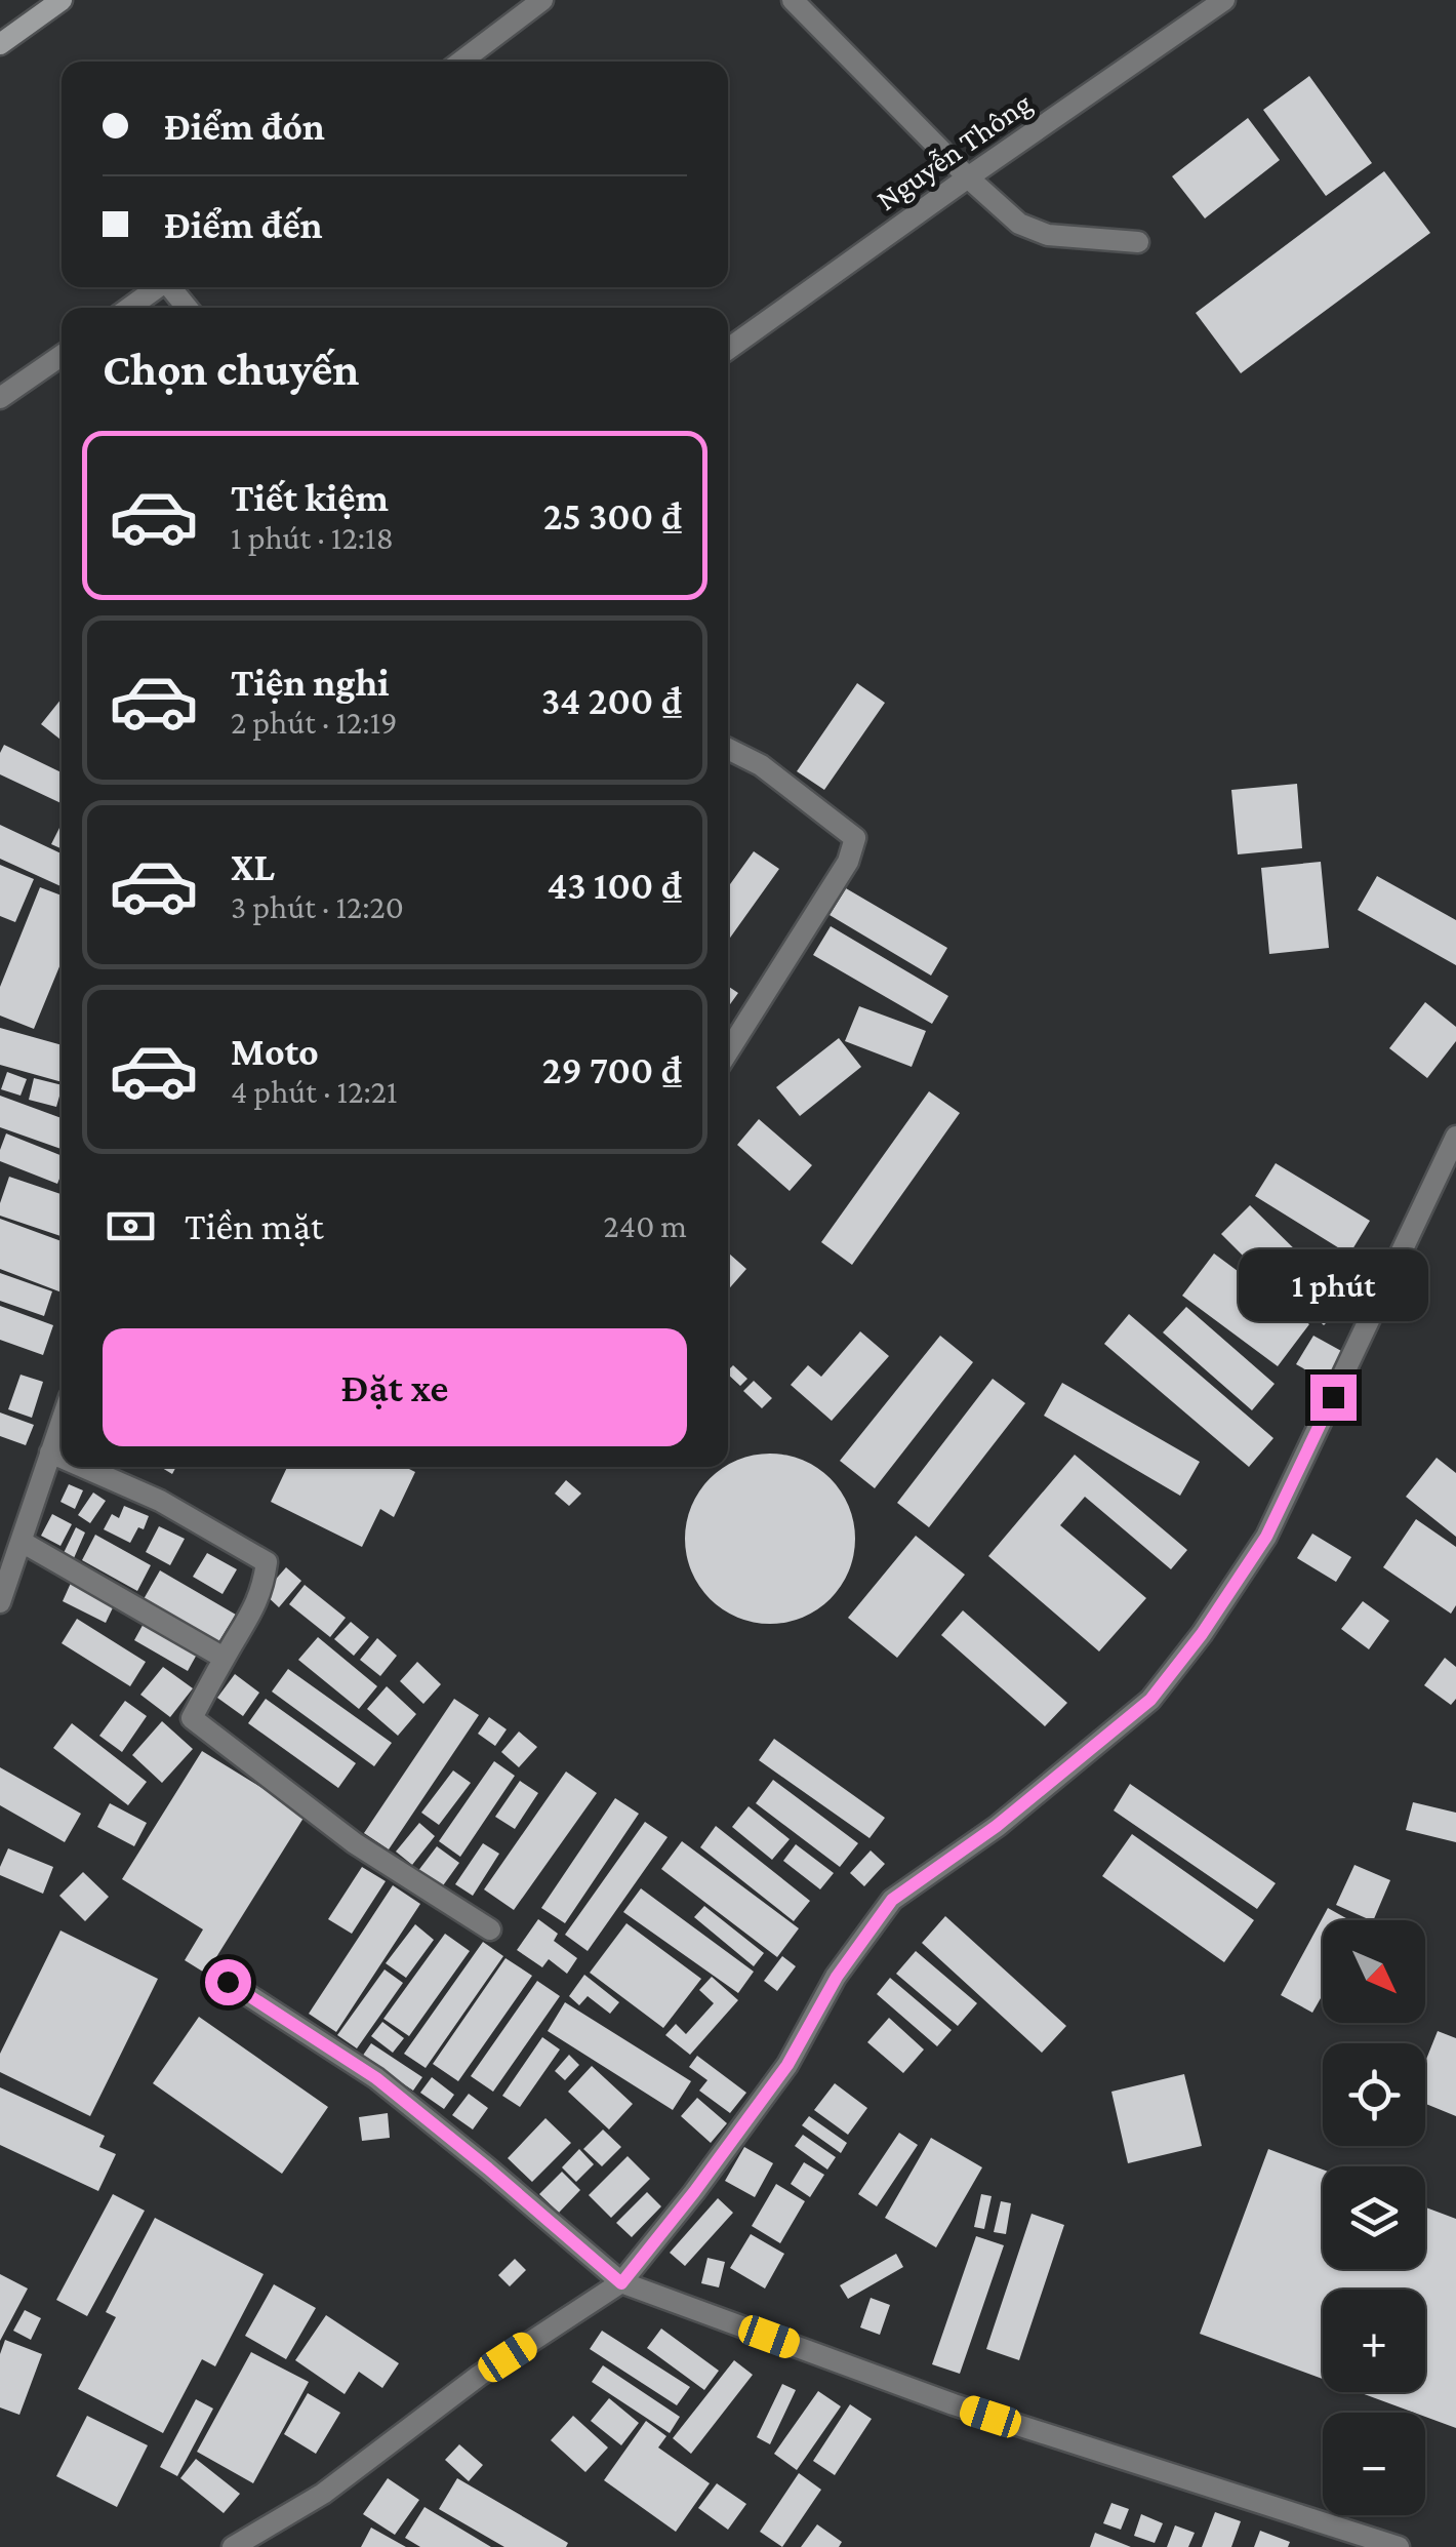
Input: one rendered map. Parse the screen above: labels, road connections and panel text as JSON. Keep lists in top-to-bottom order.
{
  "streets": {
    "street": ["Nguyễn Thông"]
  },
  "north": "bottom right",
  "page": {
    "banner": ["Điểm đón", "Điểm đến"],
    "heading": "Chọn chuyến",
    "list": [
      {
        "name": "Tiết kiệm",
        "note": "1 phút · 12:18",
        "value": "25 300 ₫"
      },
      {
        "name": "Tiện nghi",
        "note": "2 phút · 12:19",
        "value": "34 200 ₫"
      },
      {
        "name": "XL",
        "note": "3 phút · 12:20",
        "value": "43 100 ₫"
      },
      {
        "name": "Moto",
        "note": "4 phút · 12:21",
        "value": "29 700 ₫"
      }
    ],
    "pay": ["Tiền mặt", "240 m"],
    "bubble": "1 phút",
    "buttons": "Đặt xe",
    "map_buttons": ["+", "−"]
  }
}
